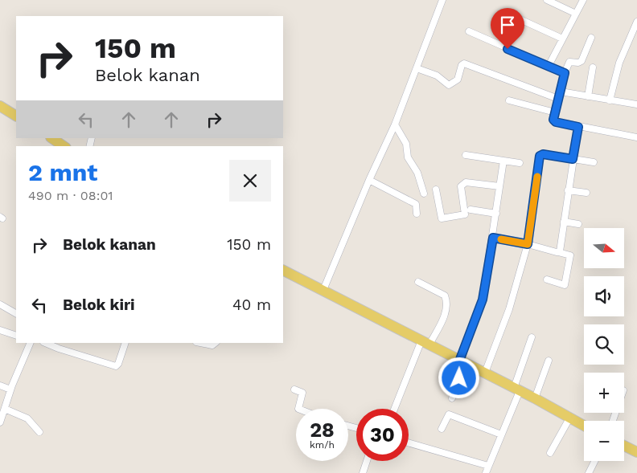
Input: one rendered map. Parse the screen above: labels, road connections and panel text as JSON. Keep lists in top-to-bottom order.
{
  "north": "right",
  "page": {
    "turn": ["150 m", "Belok kanan"],
    "heading": ["2 mnt", "490 m · 08:01"],
    "list": [
      {
        "name": "Belok kanan",
        "value": "150 m"
      },
      {
        "name": "Belok kiri",
        "value": "40 m"
      }
    ],
    "map_buttons": ["+", "−"],
    "speed": "28 km/h",
    "limit": "30"
  }
}
